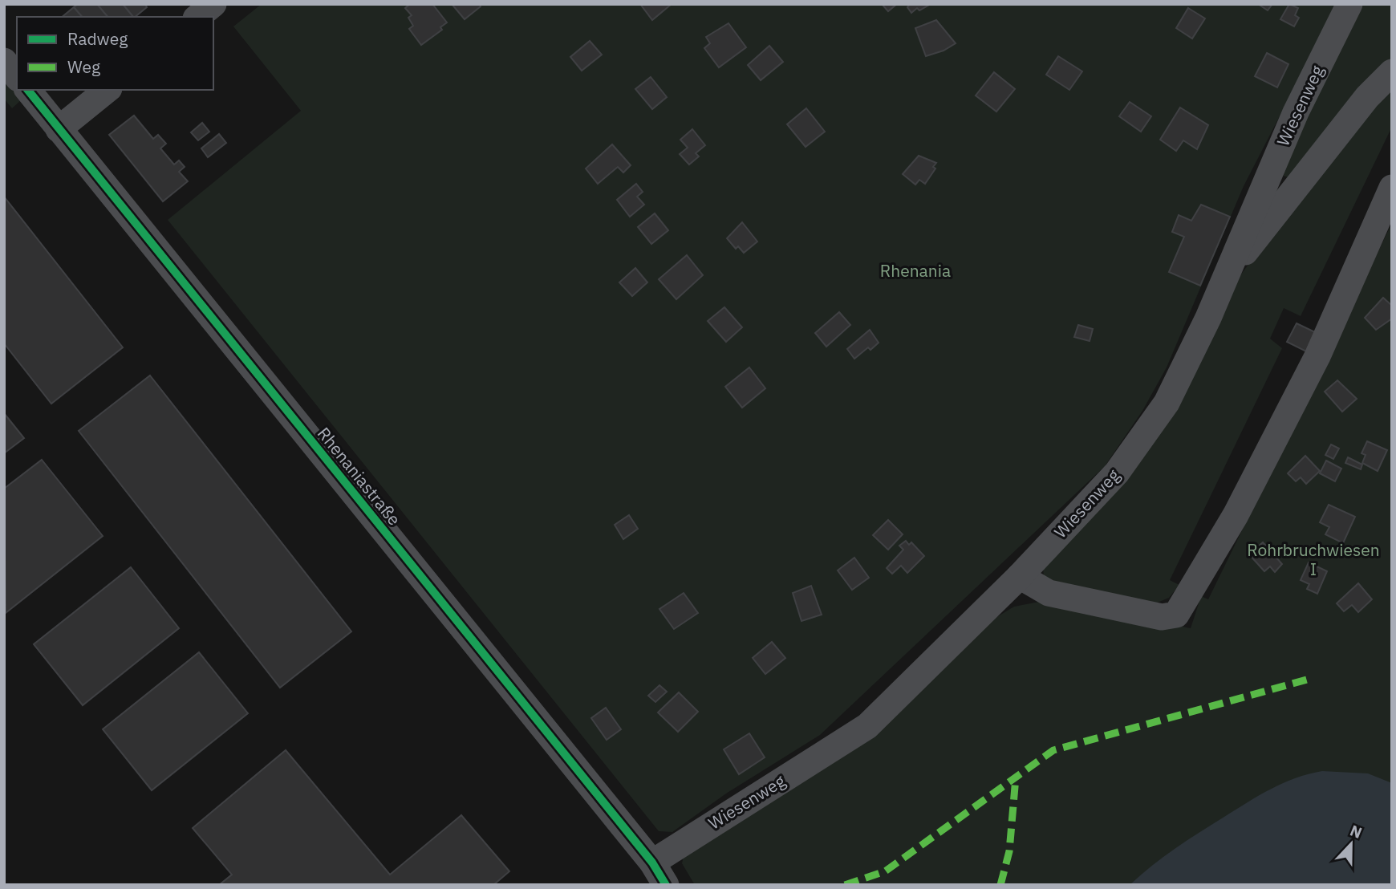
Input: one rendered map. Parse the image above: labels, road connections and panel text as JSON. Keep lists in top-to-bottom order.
{
  "streets": {
    "street": ["Wiesenweg", "Rhenaniastraße"]
  },
  "crossings": [
    ["Wiesenweg", "Rhenaniastraße"]
  ],
  "parks": ["Rhenania", "Rohrbruchwiesen I"],
  "legend": ["Radweg", "Weg"],
  "north": "top"
}
